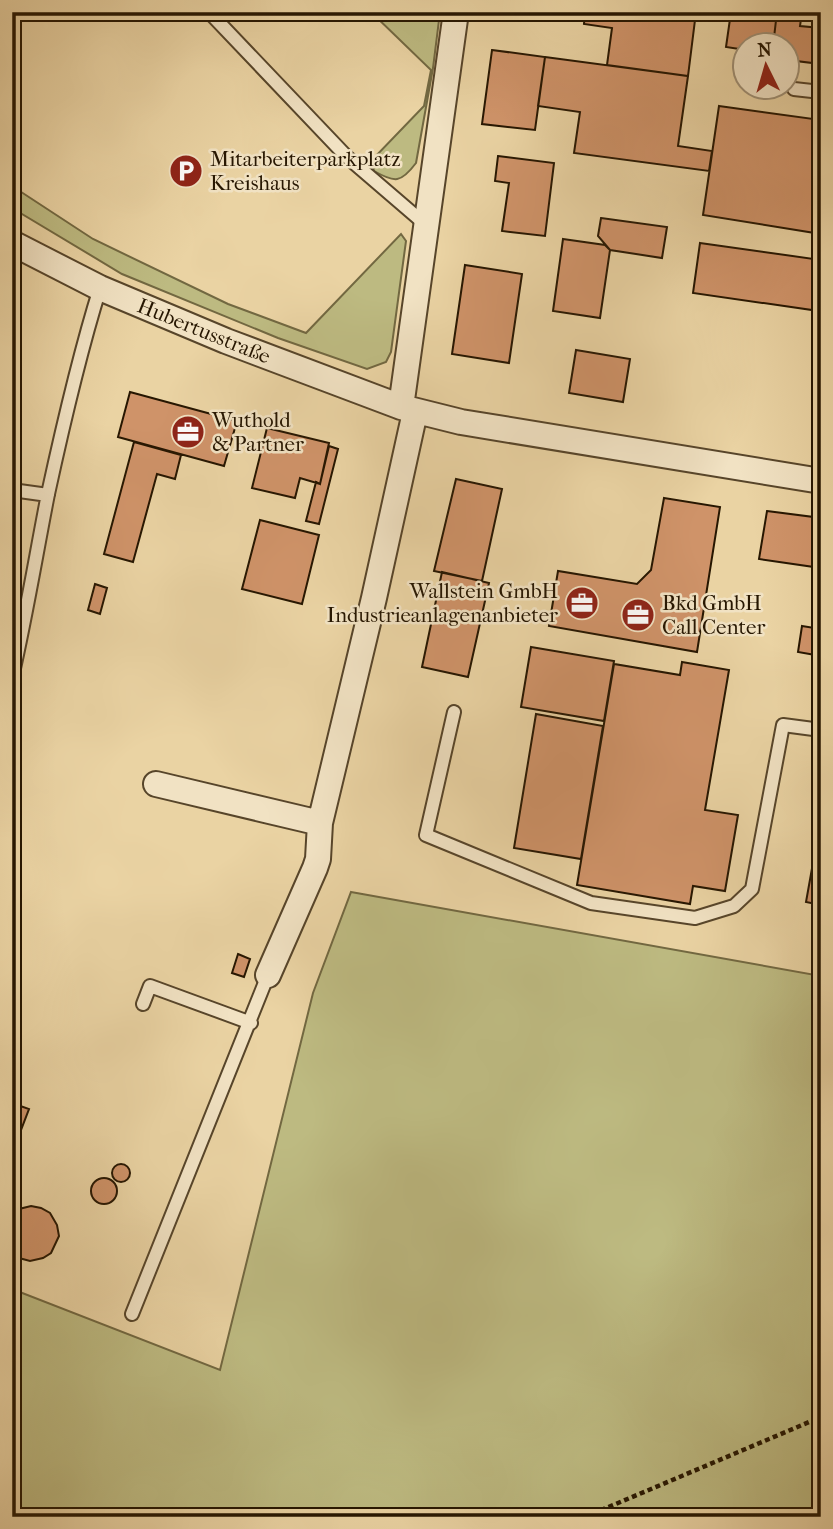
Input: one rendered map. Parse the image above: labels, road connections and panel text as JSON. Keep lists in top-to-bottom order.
{
  "streets": {
    "street": ["Hubertusstraße"]
  },
  "places": {
    "parking": ["Mitarbeiterparkplatz Kreishaus"],
    "office": ["Wuthold & Partner", "Wallstein GmbH Industrieanlagenanbieter", "Bkd GmbH Call Center"]
  },
  "north": "top"
}
